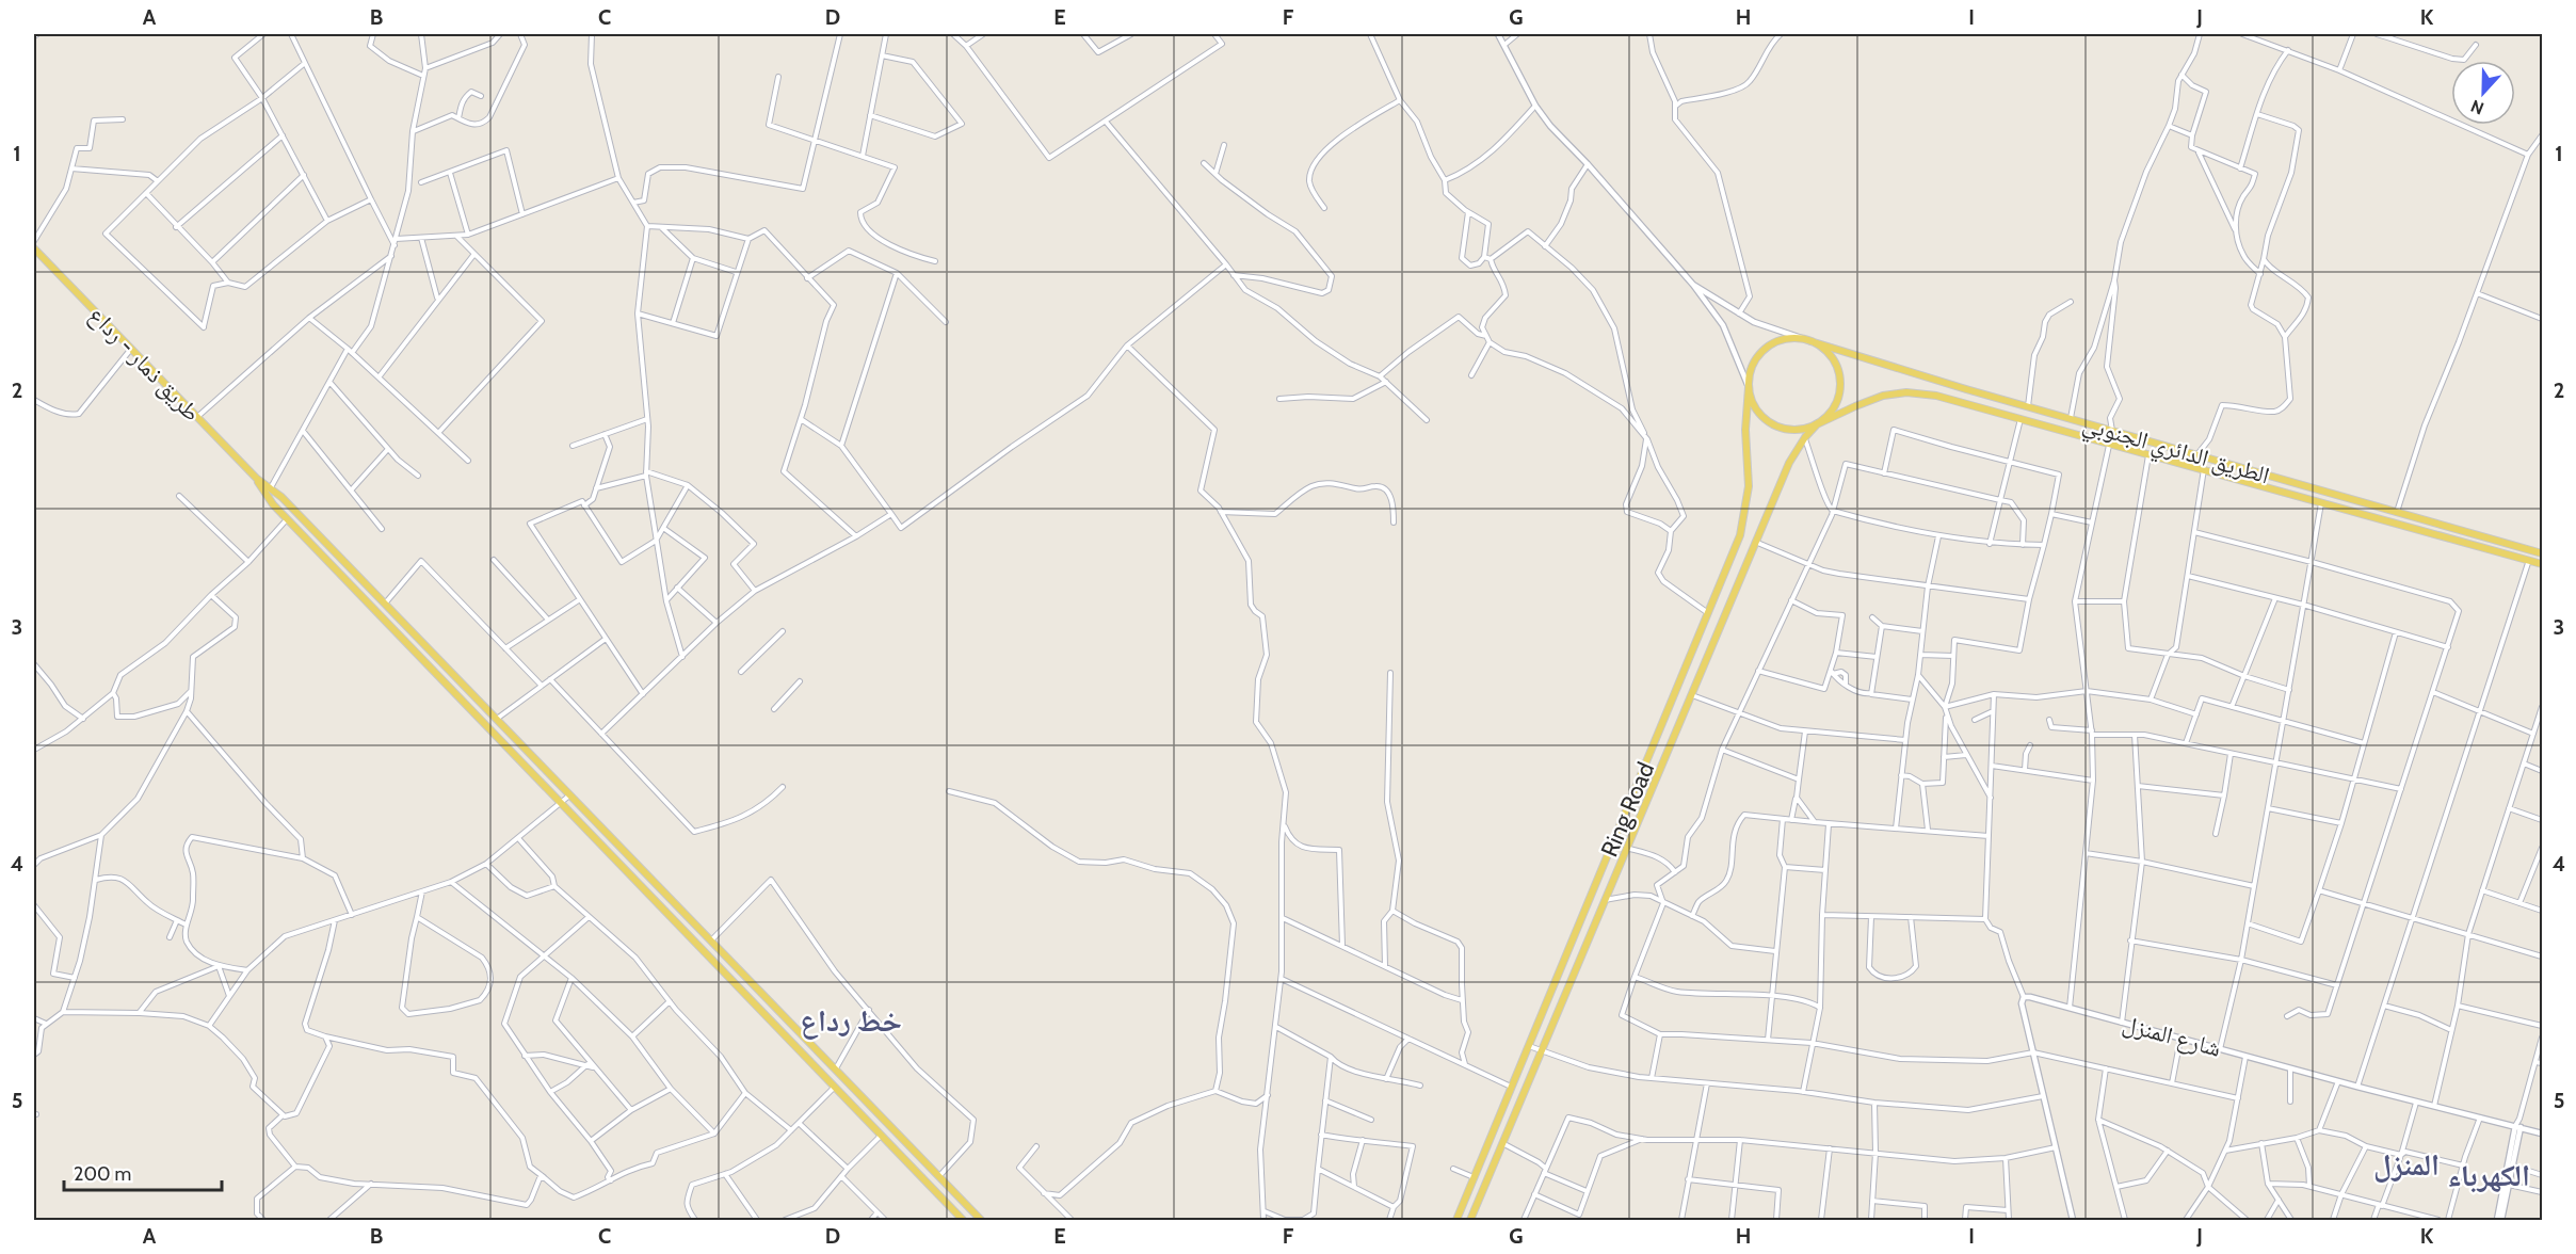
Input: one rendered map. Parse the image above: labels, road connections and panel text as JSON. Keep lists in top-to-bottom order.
{
  "streets": {
    "main road": ["طريق ذمار - رداع", "الطريق الدائري الجنوبي", "Ring Road"],
    "street": ["شارع المنزل"]
  },
  "crossings": [
    ["الطريق الدائري الجنوبي", "Ring Road"]
  ],
  "districts": ["خط رداع", "المنزل", "الكهرباء"],
  "scale_bar": "200 m",
  "north": "bottom",
  "grid": {
    "columns": [
      "A",
      "B",
      "C",
      "D",
      "E",
      "F",
      "G",
      "H",
      "I",
      "J",
      "K"
    ],
    "rows": [
      "1",
      "2",
      "3",
      "4",
      "5"
    ]
  }
}
